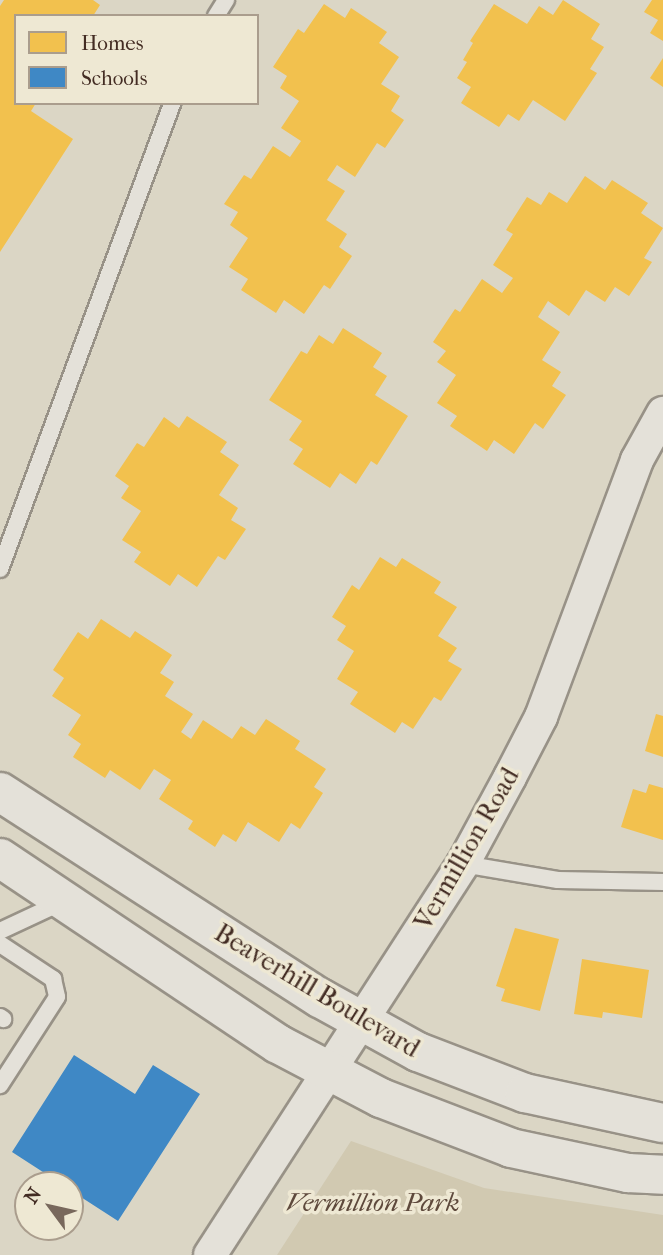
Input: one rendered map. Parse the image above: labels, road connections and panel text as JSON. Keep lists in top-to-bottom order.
{
  "streets": {
    "street": ["Vermillion Road", "Beaverhill Boulevard"]
  },
  "crossings": [
    ["Vermillion Road", "Beaverhill Boulevard"]
  ],
  "parks": ["Vermillion Park"],
  "legend": ["Homes", "Schools"],
  "north": "top left"
}
